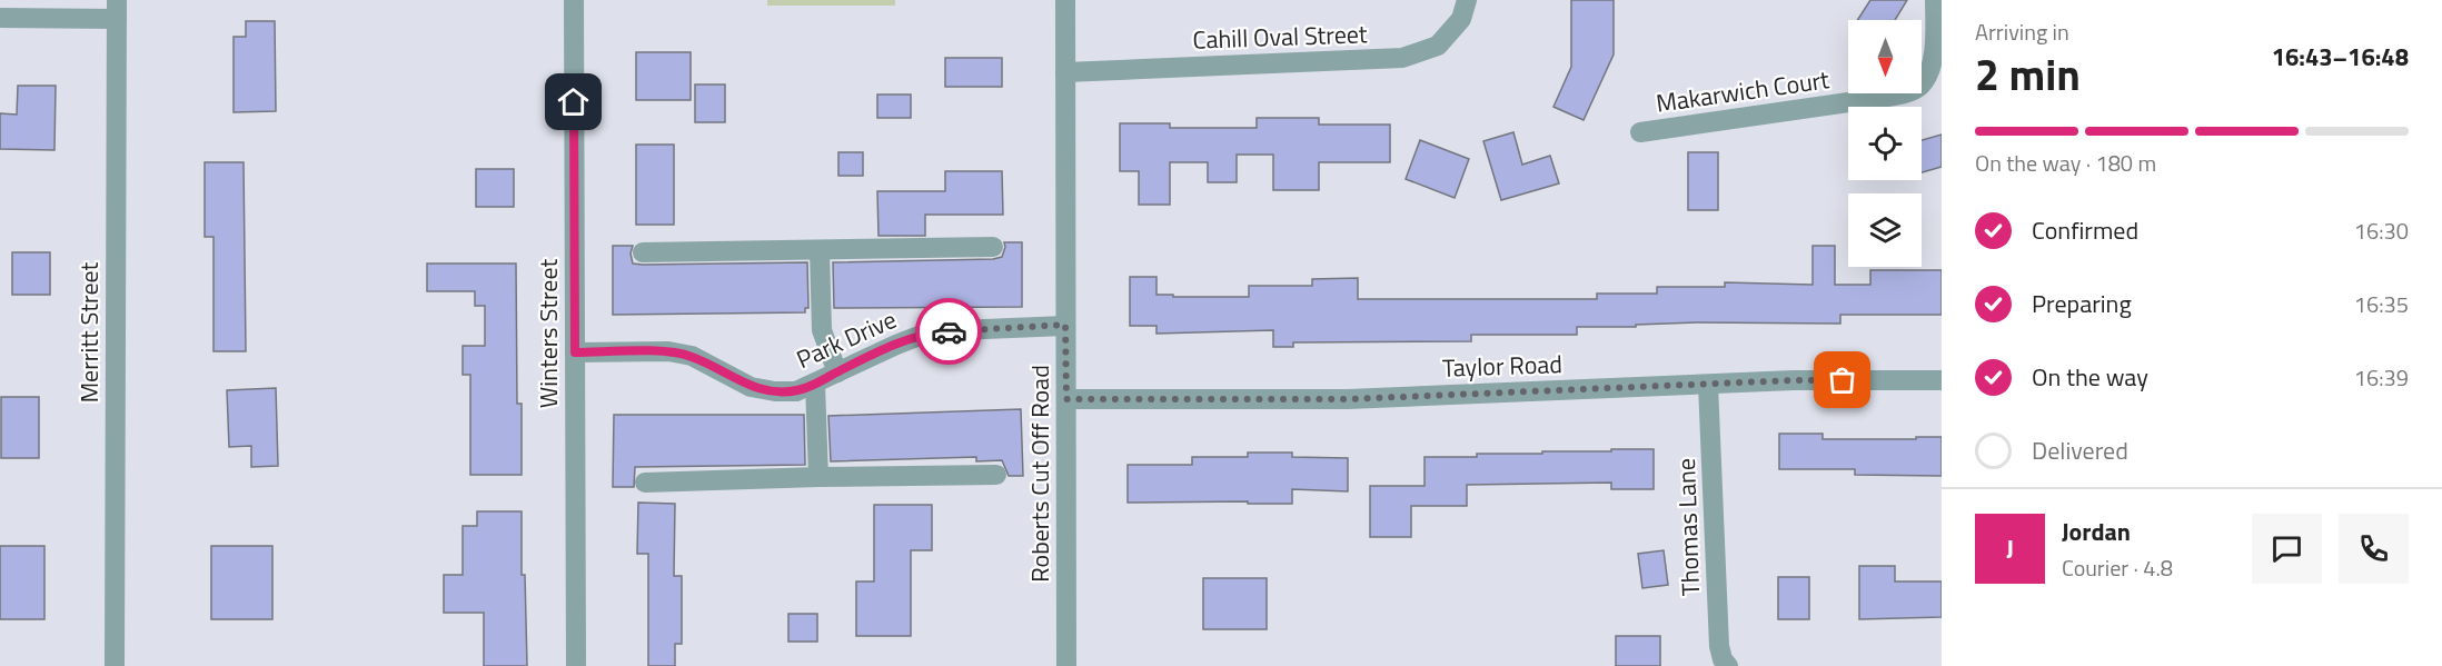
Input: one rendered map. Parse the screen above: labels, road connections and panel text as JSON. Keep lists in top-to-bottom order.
{
  "streets": {
    "street": [
      "Cahill Oval Street",
      "Makarwich Court",
      "Merritt Street",
      "Winters Street",
      "Park Drive",
      "Taylor Road",
      "Roberts Cut Off Road",
      "Thomas Lane"
    ]
  },
  "crossings": [
    ["Cahill Oval Street", "Roberts Cut Off Road"],
    ["Winters Street", "Park Drive"],
    ["Park Drive", "Roberts Cut Off Road"],
    ["Taylor Road", "Roberts Cut Off Road"],
    ["Taylor Road", "Thomas Lane"]
  ],
  "north": "bottom",
  "page": {
    "heading": ["2 min", "Arriving in", "16:43–16:48"],
    "panel": ["Jordan", "Courier · 4.8"],
    "bar": "On the way · 180 m",
    "list": [
      ["Confirmed", "16:30"],
      ["Preparing", "16:35"],
      ["On the way", "16:39"],
      "Delivered"
    ],
    "round": "J"
  }
}
